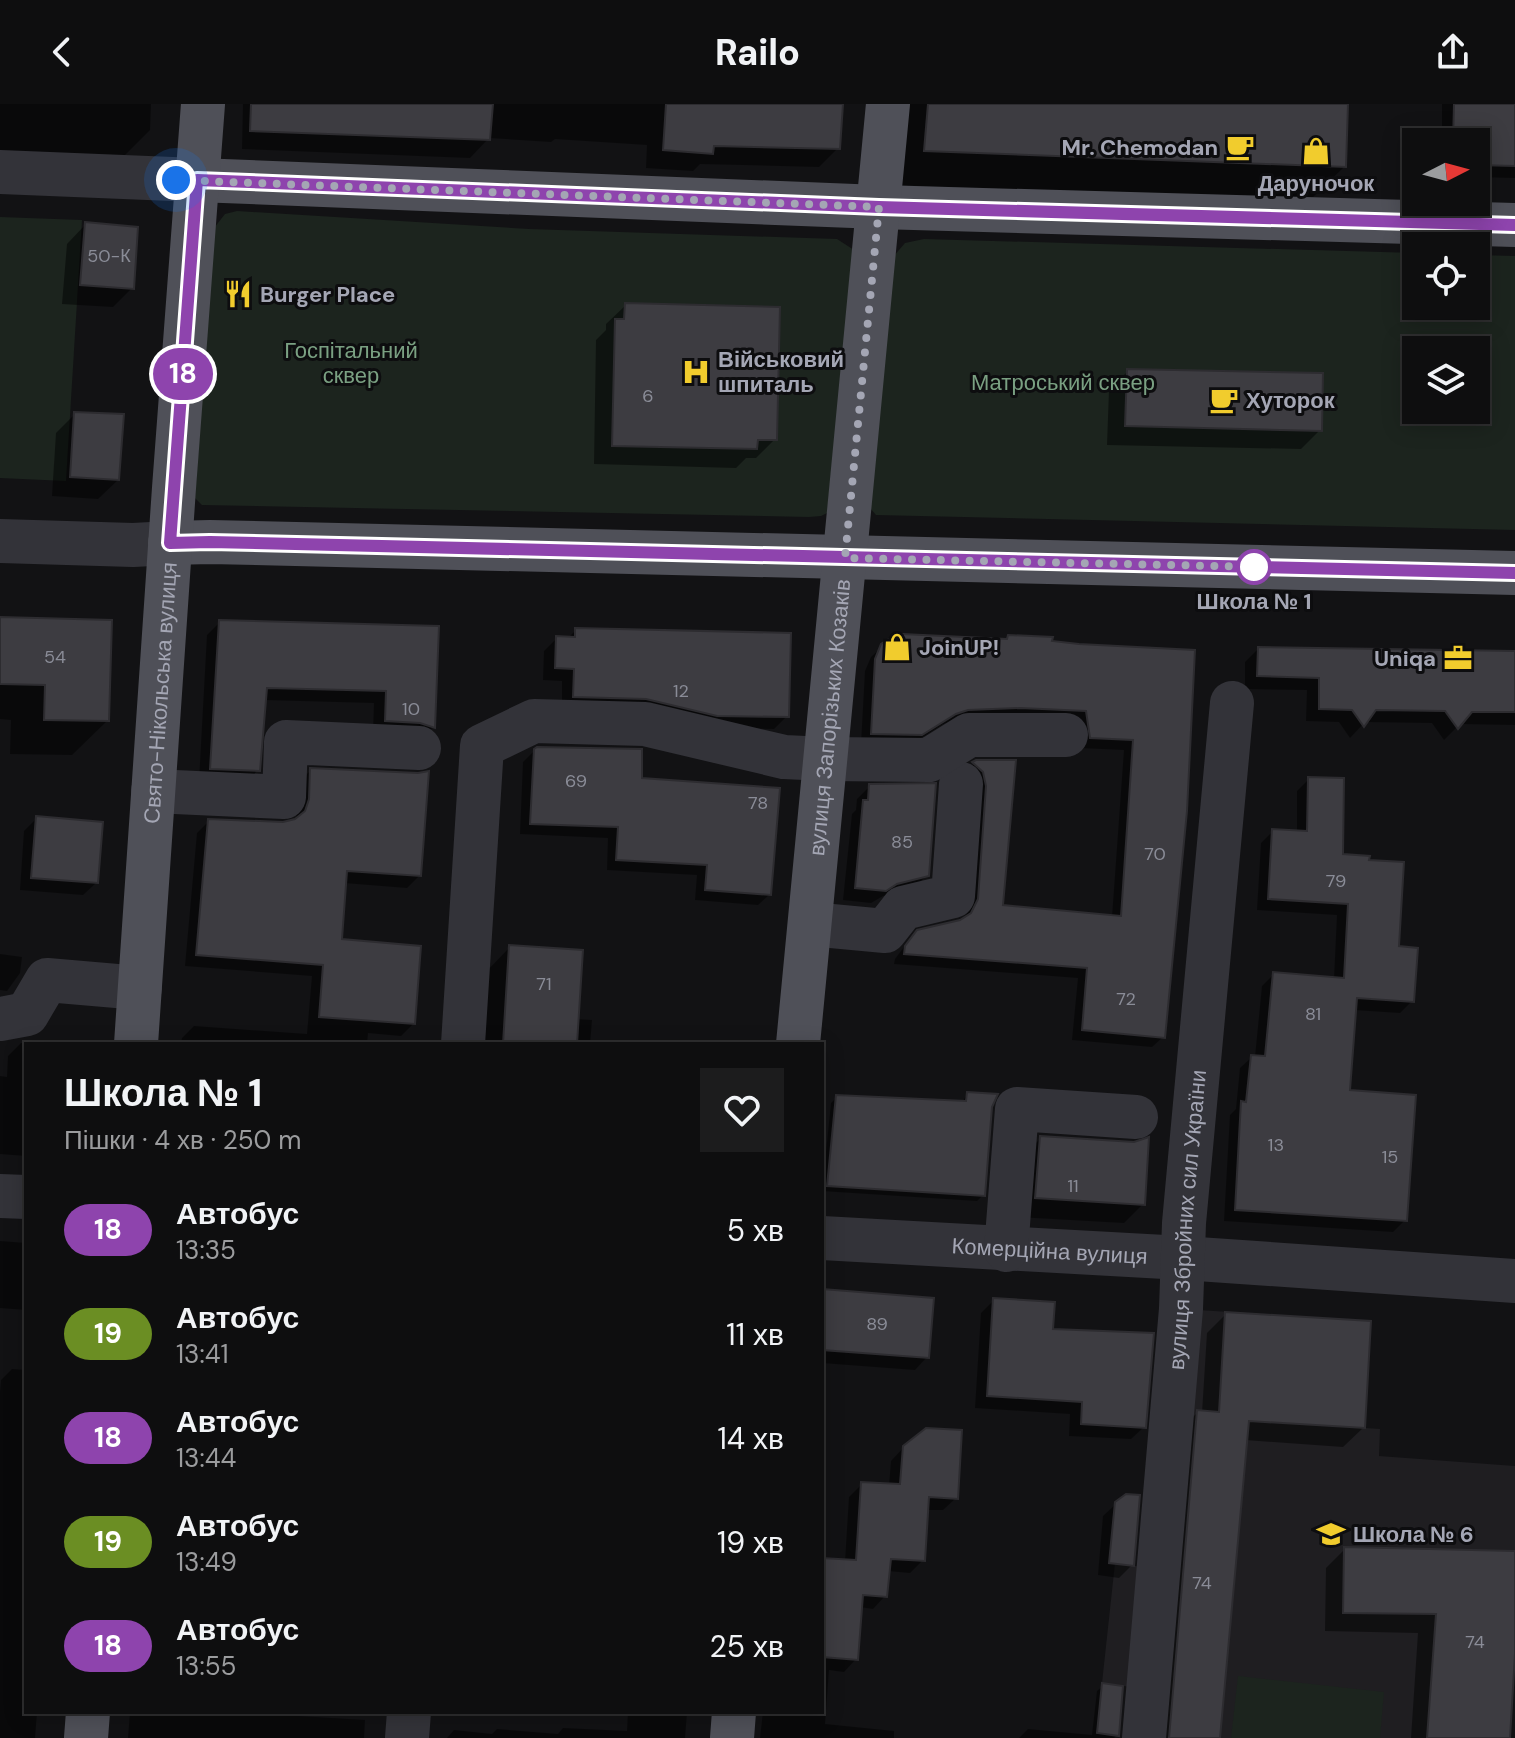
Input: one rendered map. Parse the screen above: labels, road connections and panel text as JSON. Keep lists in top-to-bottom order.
{
  "streets": {
    "main road": ["Свято-Нікольська вулиця", "вулиця Запорізьких Козаків"],
    "street": ["вулиця Збройних сил України", "Комерційна вулиця"]
  },
  "crossings": [
    ["вулиця Збройних сил України", "Комерційна вулиця"]
  ],
  "parks": ["Госпітальний сквер", "Матроський сквер"],
  "places": {
    "cafe": ["Mr. Chemodan", "Хуторок"],
    "shop": ["Даруночок", "JoinUP!"],
    "restaurant": ["Burger Place"],
    "hospital": ["Військовий шпиталь"],
    "other": ["Школа № 1"],
    "office": ["Uniqa"],
    "school or university": ["Школа № 6"]
  },
  "lines": ["bus line 18"],
  "house_numbers": [
    "50-К",
    "6",
    "54",
    "12",
    "10",
    "69",
    "78",
    "85",
    "70",
    "79",
    "71",
    "72",
    "81",
    "13",
    "15",
    "11",
    "89",
    "74",
    "74"
  ],
  "north": "right",
  "page": {
    "header": "Railo",
    "on_map": "18",
    "heading": ["Школа № 1", "Пішки · 4 хв · 250 m"],
    "list": [
      {
        "mark": "18",
        "name": "Автобус",
        "note": "13:35",
        "value": "5 хв"
      },
      {
        "mark": "19",
        "name": "Автобус",
        "note": "13:41",
        "value": "11 хв"
      },
      {
        "mark": "18",
        "name": "Автобус",
        "note": "13:44",
        "value": "14 хв"
      },
      {
        "mark": "19",
        "name": "Автобус",
        "note": "13:49",
        "value": "19 хв"
      },
      {
        "mark": "18",
        "name": "Автобус",
        "note": "13:55",
        "value": "25 хв"
      }
    ]
  }
}
